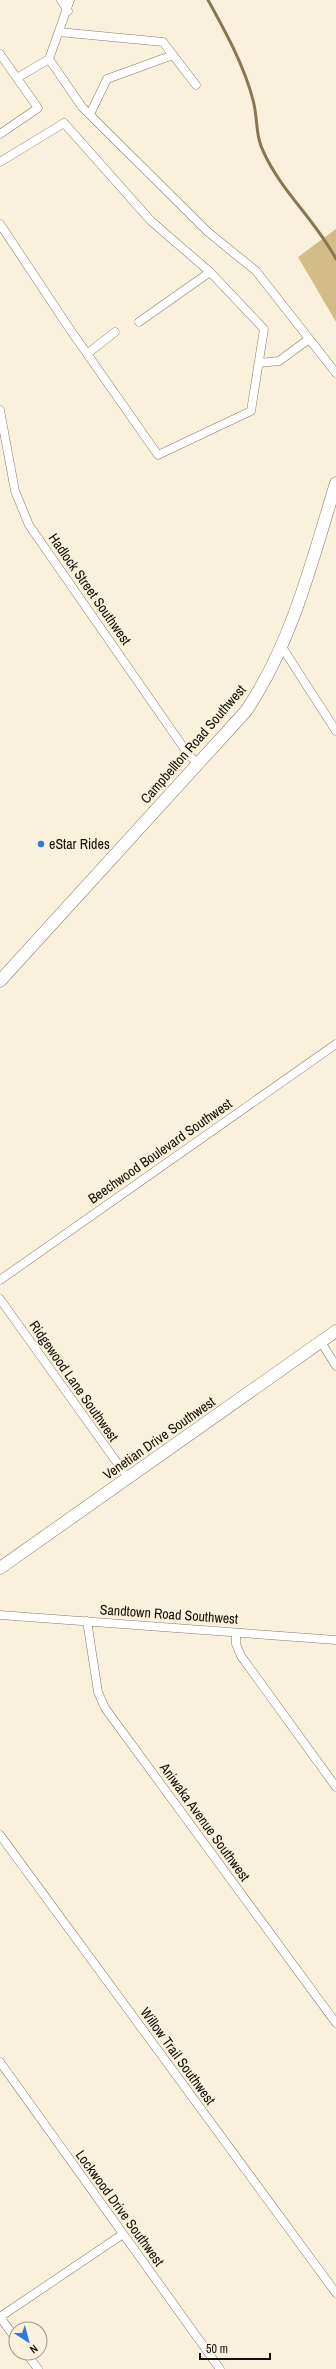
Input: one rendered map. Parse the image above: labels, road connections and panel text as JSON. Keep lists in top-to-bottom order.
{
  "streets": {
    "main road": ["Campbellton Road Southwest", "Venetian Drive Southwest"],
    "street": [
      "Hadlock Street Southwest",
      "Beechwood Boulevard Southwest",
      "Ridgewood Lane Southwest",
      "Sandtown Road Southwest",
      "Aniwaka Avenue Southwest",
      "Willow Trail Southwest",
      "Lockwood Drive Southwest"
    ]
  },
  "crossings": [
    ["Hadlock Street Southwest", "Campbellton Road Southwest"],
    ["Ridgewood Lane Southwest", "Venetian Drive Southwest"],
    ["Sandtown Road Southwest", "Aniwaka Avenue Southwest"]
  ],
  "places": ["eStar Rides"],
  "scale_bar": "50 m",
  "north": "bottom right"
}
